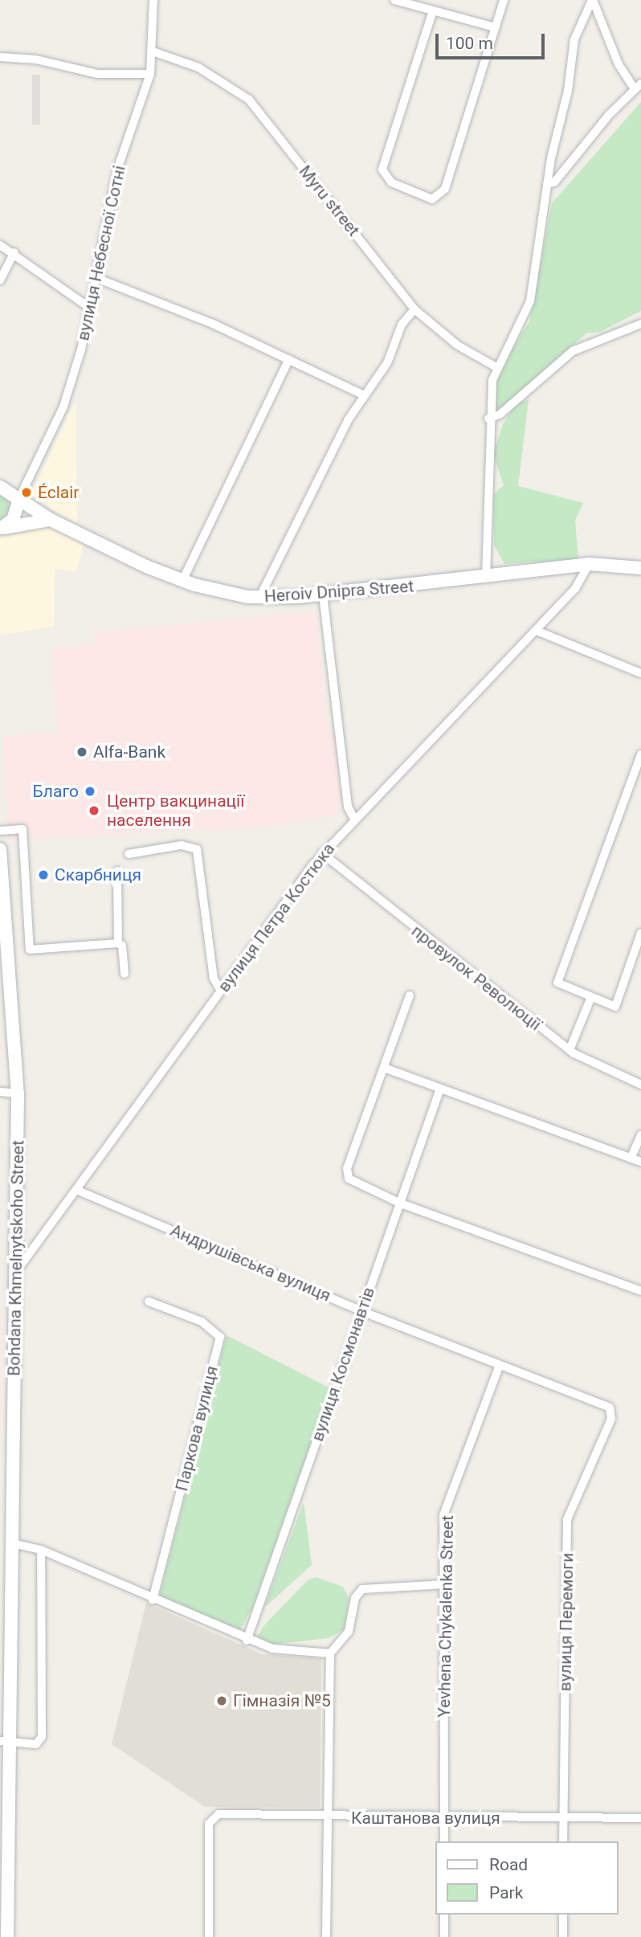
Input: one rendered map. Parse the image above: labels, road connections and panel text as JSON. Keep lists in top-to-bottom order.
{
  "streets": {
    "main road": ["Heroiv Dnipra Street", "Bohdana Khmelnytskoho Street"],
    "street": [
      "Myru street",
      "вулиця Небесної Сотні",
      "вулиця Петра Костюка",
      "провулок Революції",
      "Андрушівська вулиця",
      "вулиця Космонавтів",
      "Паркова вулиця",
      "Yevhena Chykalenka Street",
      "вулиця Перемоги",
      "Каштанова вулиця"
    ]
  },
  "crossings": [
    ["Myru street", "вулиця Небесної Сотні"],
    ["вулиця Небесної Сотні", "Heroiv Dnipra Street"],
    ["Heroiv Dnipra Street", "вулиця Петра Костюка"],
    ["вулиця Петра Костюка", "провулок Революції"],
    ["вулиця Петра Костюка", "Bohdana Khmelnytskoho Street"],
    ["вулиця Петра Костюка", "Андрушівська вулиця"],
    ["Андрушівська вулиця", "вулиця Космонавтів"],
    ["Андрушівська вулиця", "Yevhena Chykalenka Street"],
    ["Андрушівська вулиця", "вулиця Перемоги"],
    ["Yevhena Chykalenka Street", "Каштанова вулиця"],
    ["вулиця Перемоги", "Каштанова вулиця"]
  ],
  "places": [
    "Éclair",
    "Alfa-Bank",
    "Благо",
    "Центр вакцинації населення",
    "Скарбниця",
    "Гімназія №5"
  ],
  "legend": ["Road", "Park"],
  "scale_bar": "100 m"
}
